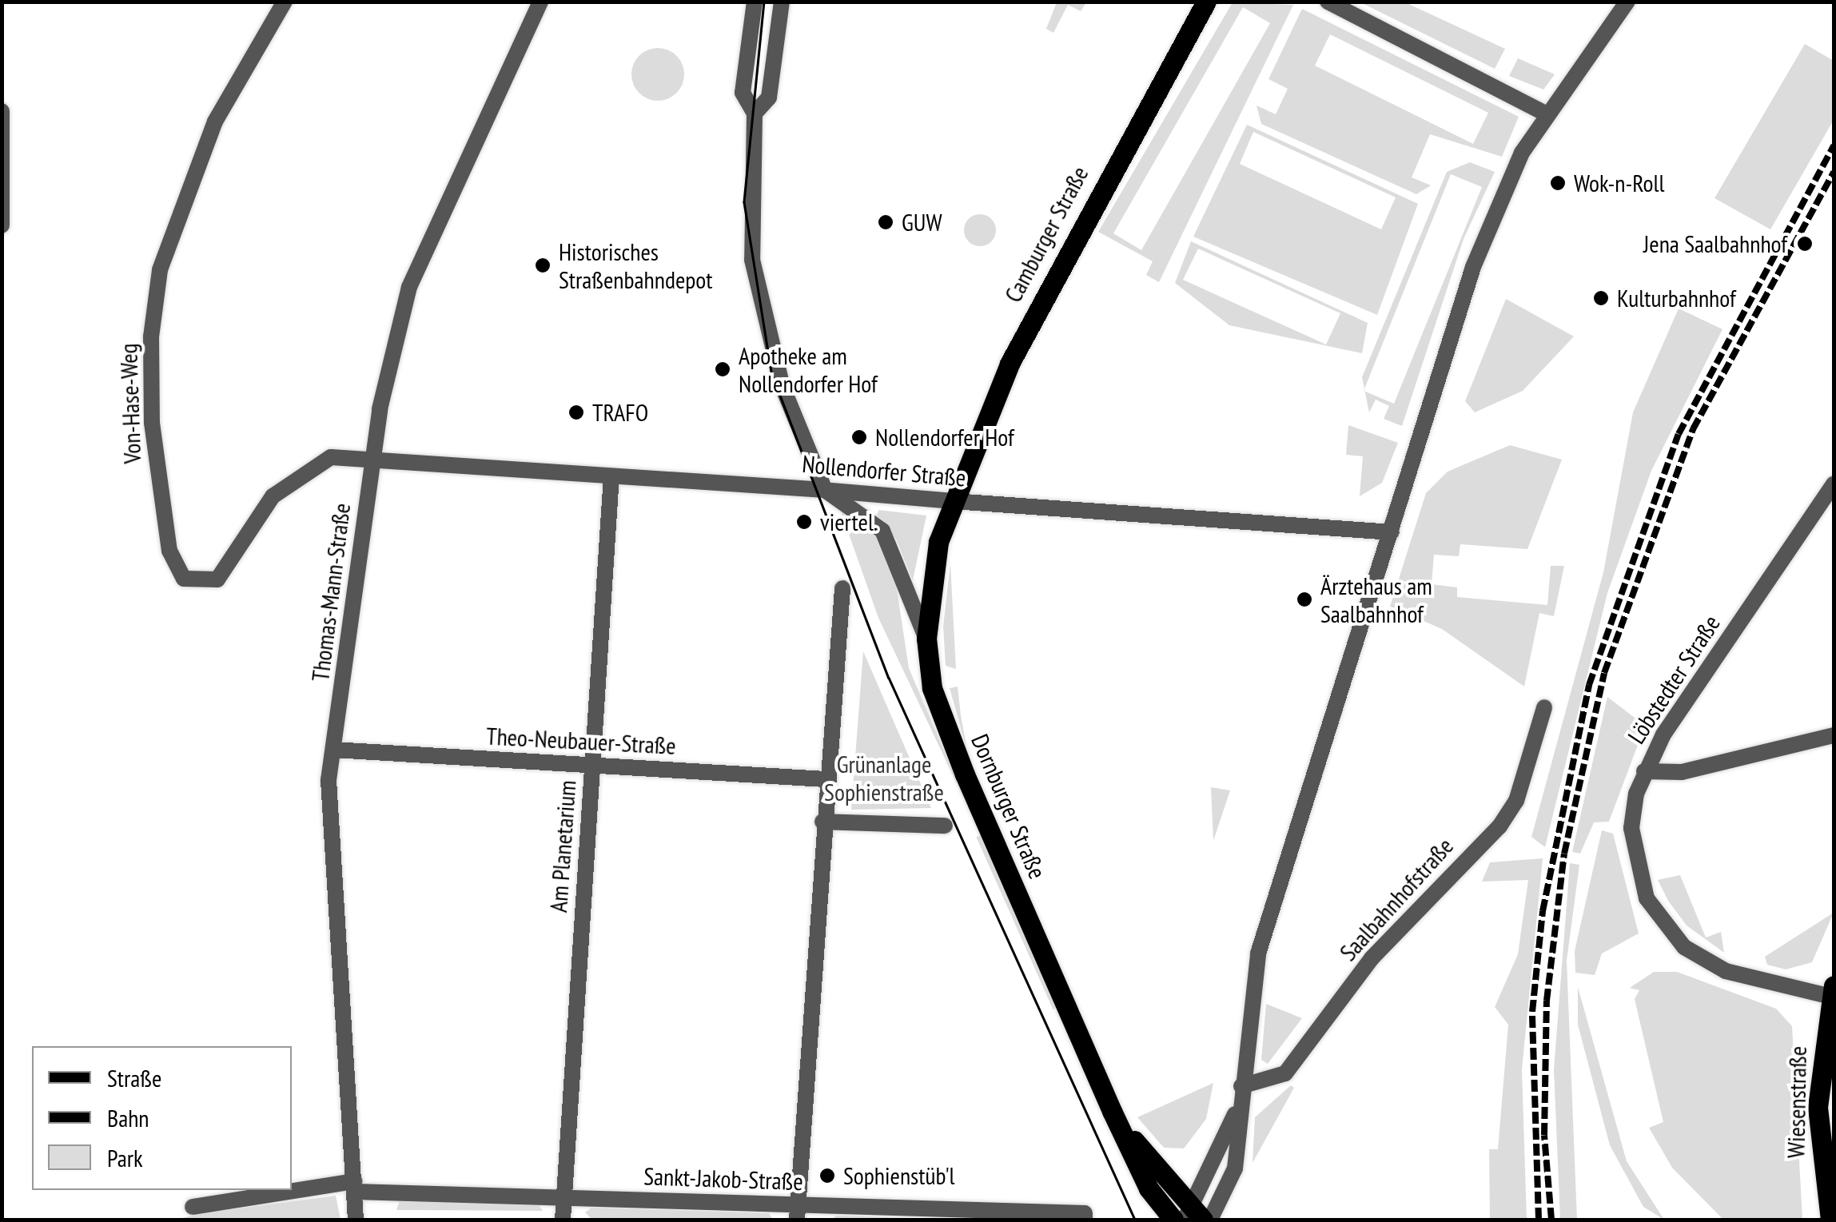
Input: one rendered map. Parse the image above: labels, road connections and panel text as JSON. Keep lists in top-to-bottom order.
{
  "streets": {
    "main road": ["Camburger Straße", "Dornburger Straße", "Wiesenstraße"],
    "street": [
      "Von-Hase-Weg",
      "Nollendorfer Straße",
      "Thomas-Mann-Straße",
      "Löbstedter Straße",
      "Theo-Neubauer-Straße",
      "Am Planetarium",
      "Saalbahnhofstraße",
      "Sankt-Jakob-Straße"
    ]
  },
  "crossings": [
    ["Camburger Straße", "Nollendorfer Straße"],
    ["Camburger Straße", "Dornburger Straße"],
    ["Von-Hase-Weg", "Nollendorfer Straße"],
    ["Von-Hase-Weg", "Thomas-Mann-Straße"],
    ["Nollendorfer Straße", "Thomas-Mann-Straße"],
    ["Nollendorfer Straße", "Dornburger Straße"],
    ["Nollendorfer Straße", "Am Planetarium"],
    ["Thomas-Mann-Straße", "Theo-Neubauer-Straße"],
    ["Thomas-Mann-Straße", "Sankt-Jakob-Straße"],
    ["Löbstedter Straße", "Wiesenstraße"],
    ["Theo-Neubauer-Straße", "Am Planetarium"],
    ["Am Planetarium", "Sankt-Jakob-Straße"]
  ],
  "parks": ["Grünanlage Sophienstraße"],
  "places": [
    "Wok-n-Roll",
    "GUW",
    "Jena Saalbahnhof",
    "Historisches Straßenbahndepot",
    "Kulturbahnhof",
    "Apotheke am Nollendorfer Hof",
    "TRAFO",
    "Nollendorfer Hof",
    "viertel.",
    "Ärztehaus am Saalbahnhof",
    "Sophienstüb'l"
  ],
  "legend": ["Straße", "Bahn", "Park"]
}
